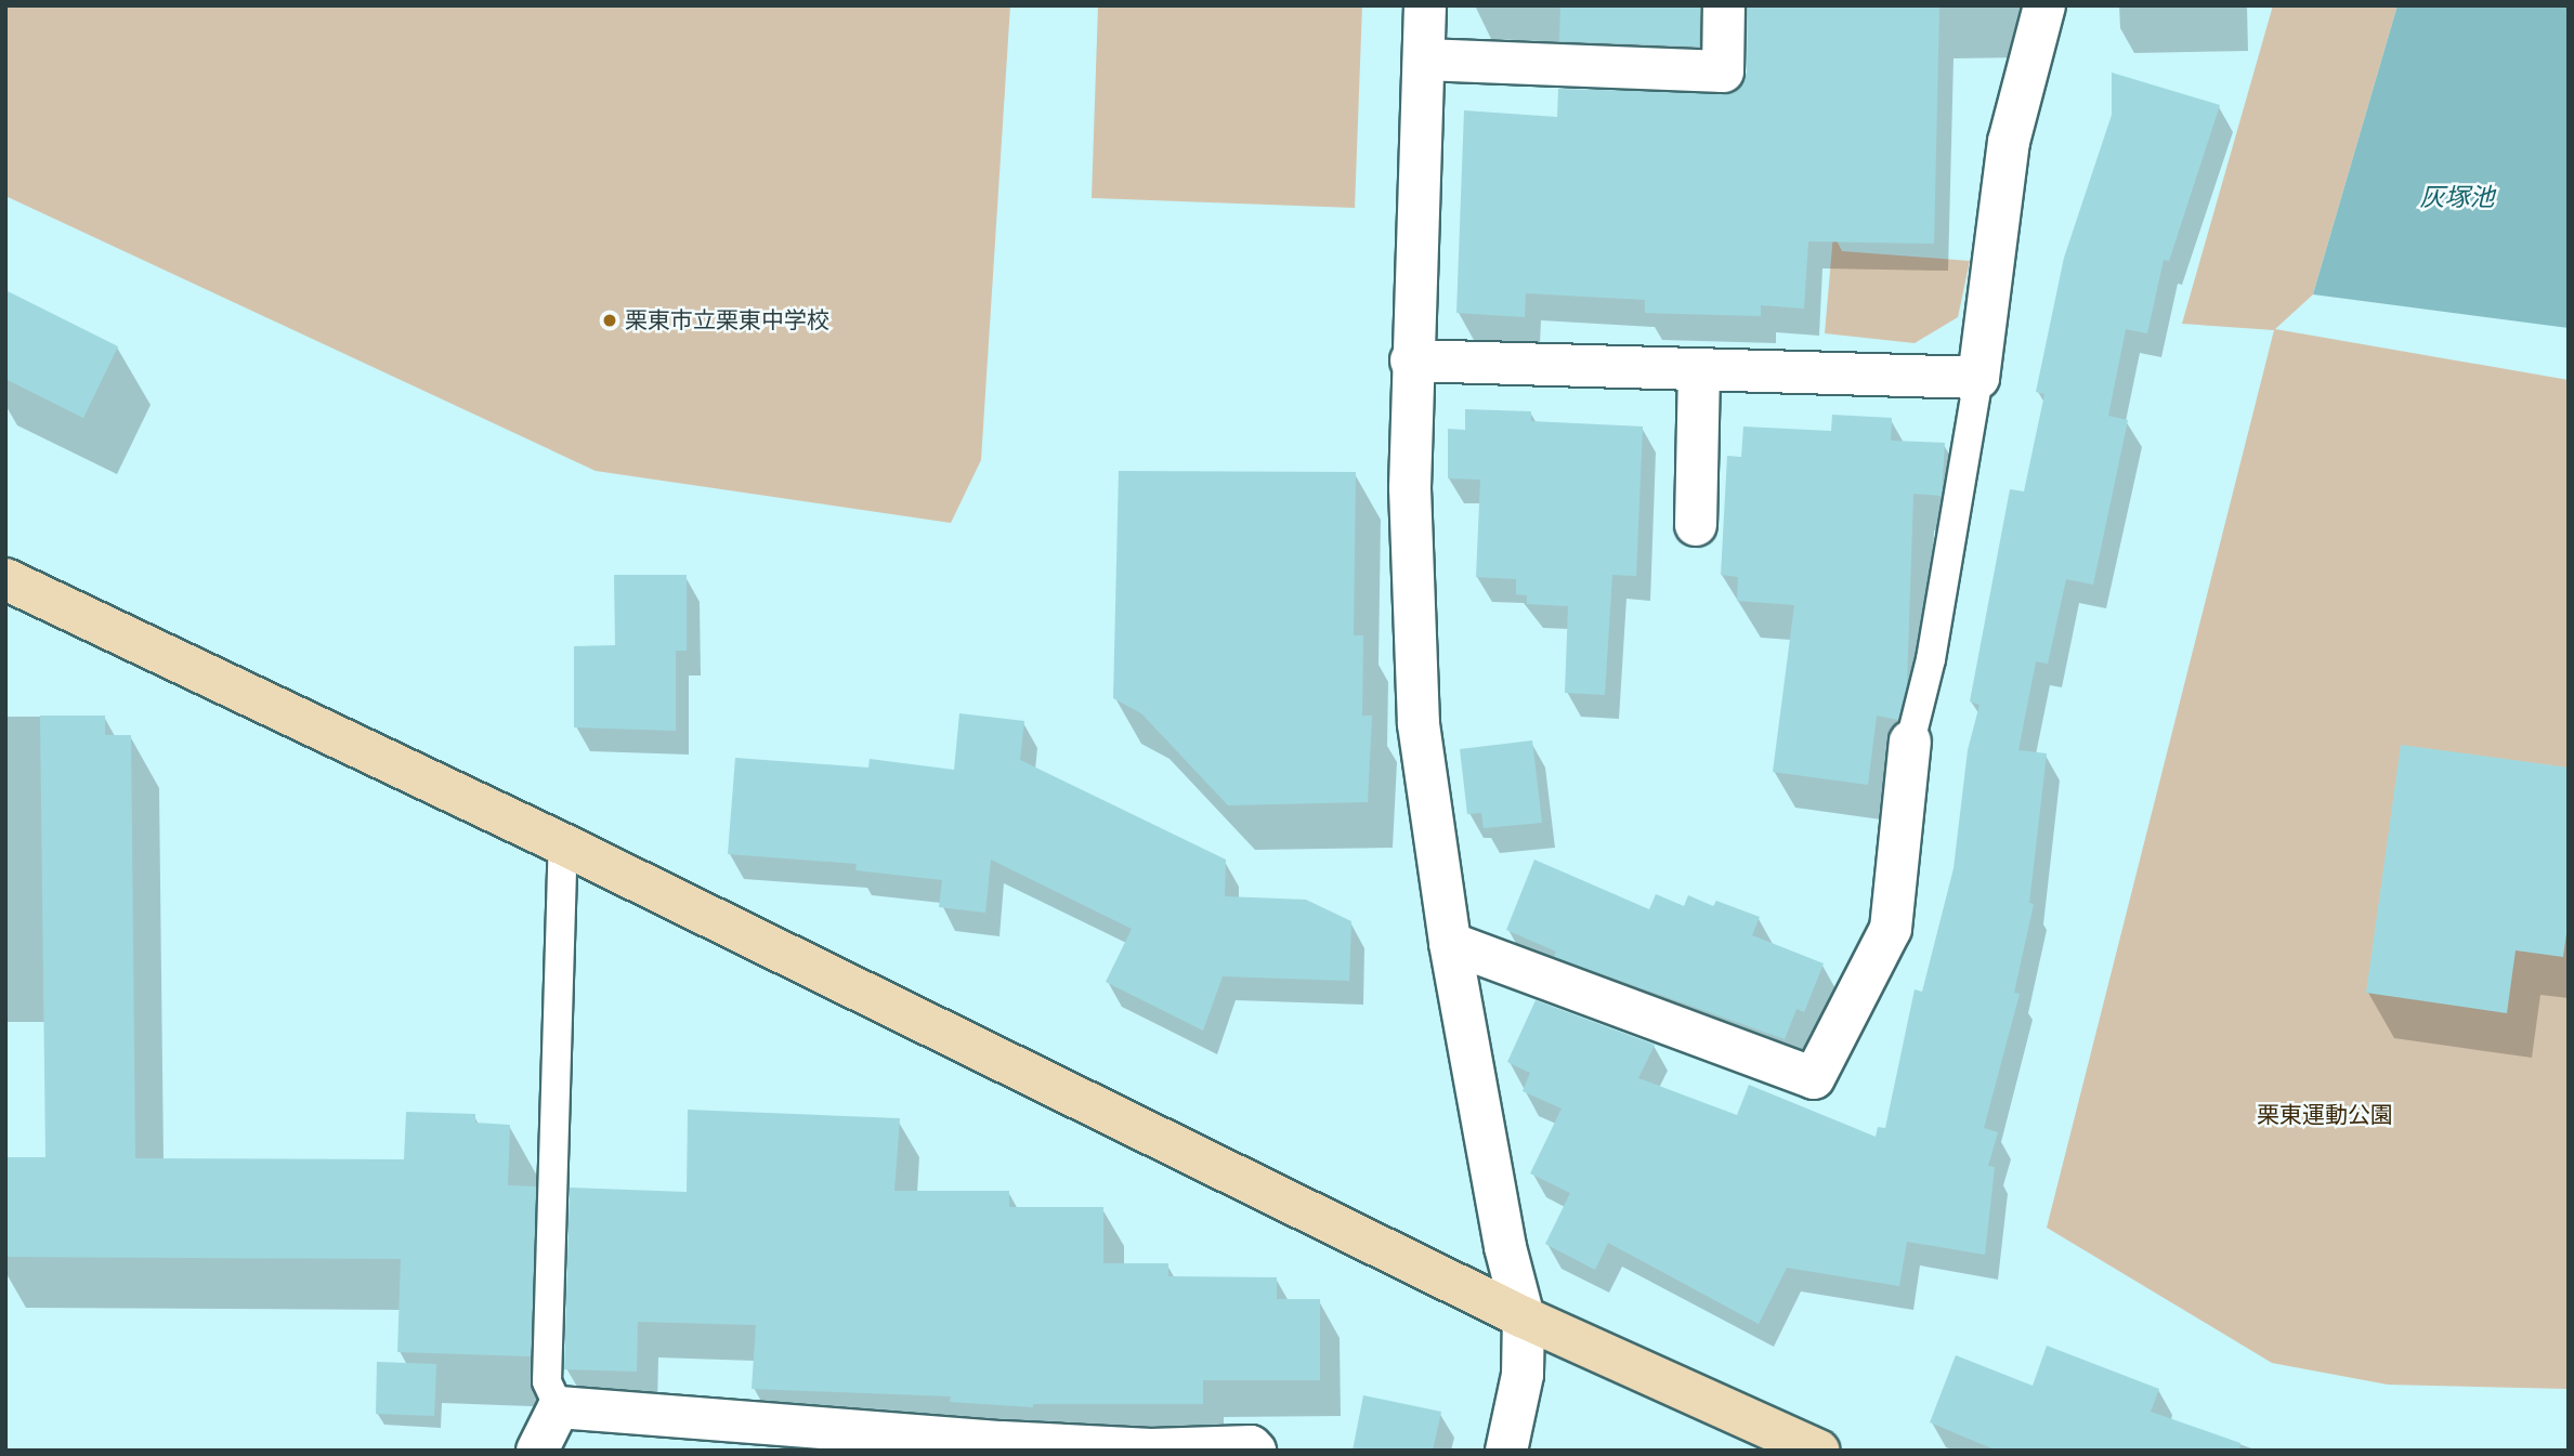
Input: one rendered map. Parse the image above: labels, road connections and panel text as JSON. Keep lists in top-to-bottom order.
{
  "water": ["灰塚池"],
  "parks": ["栗東運動公園"],
  "places": ["栗東市立栗東中学校"]
}
